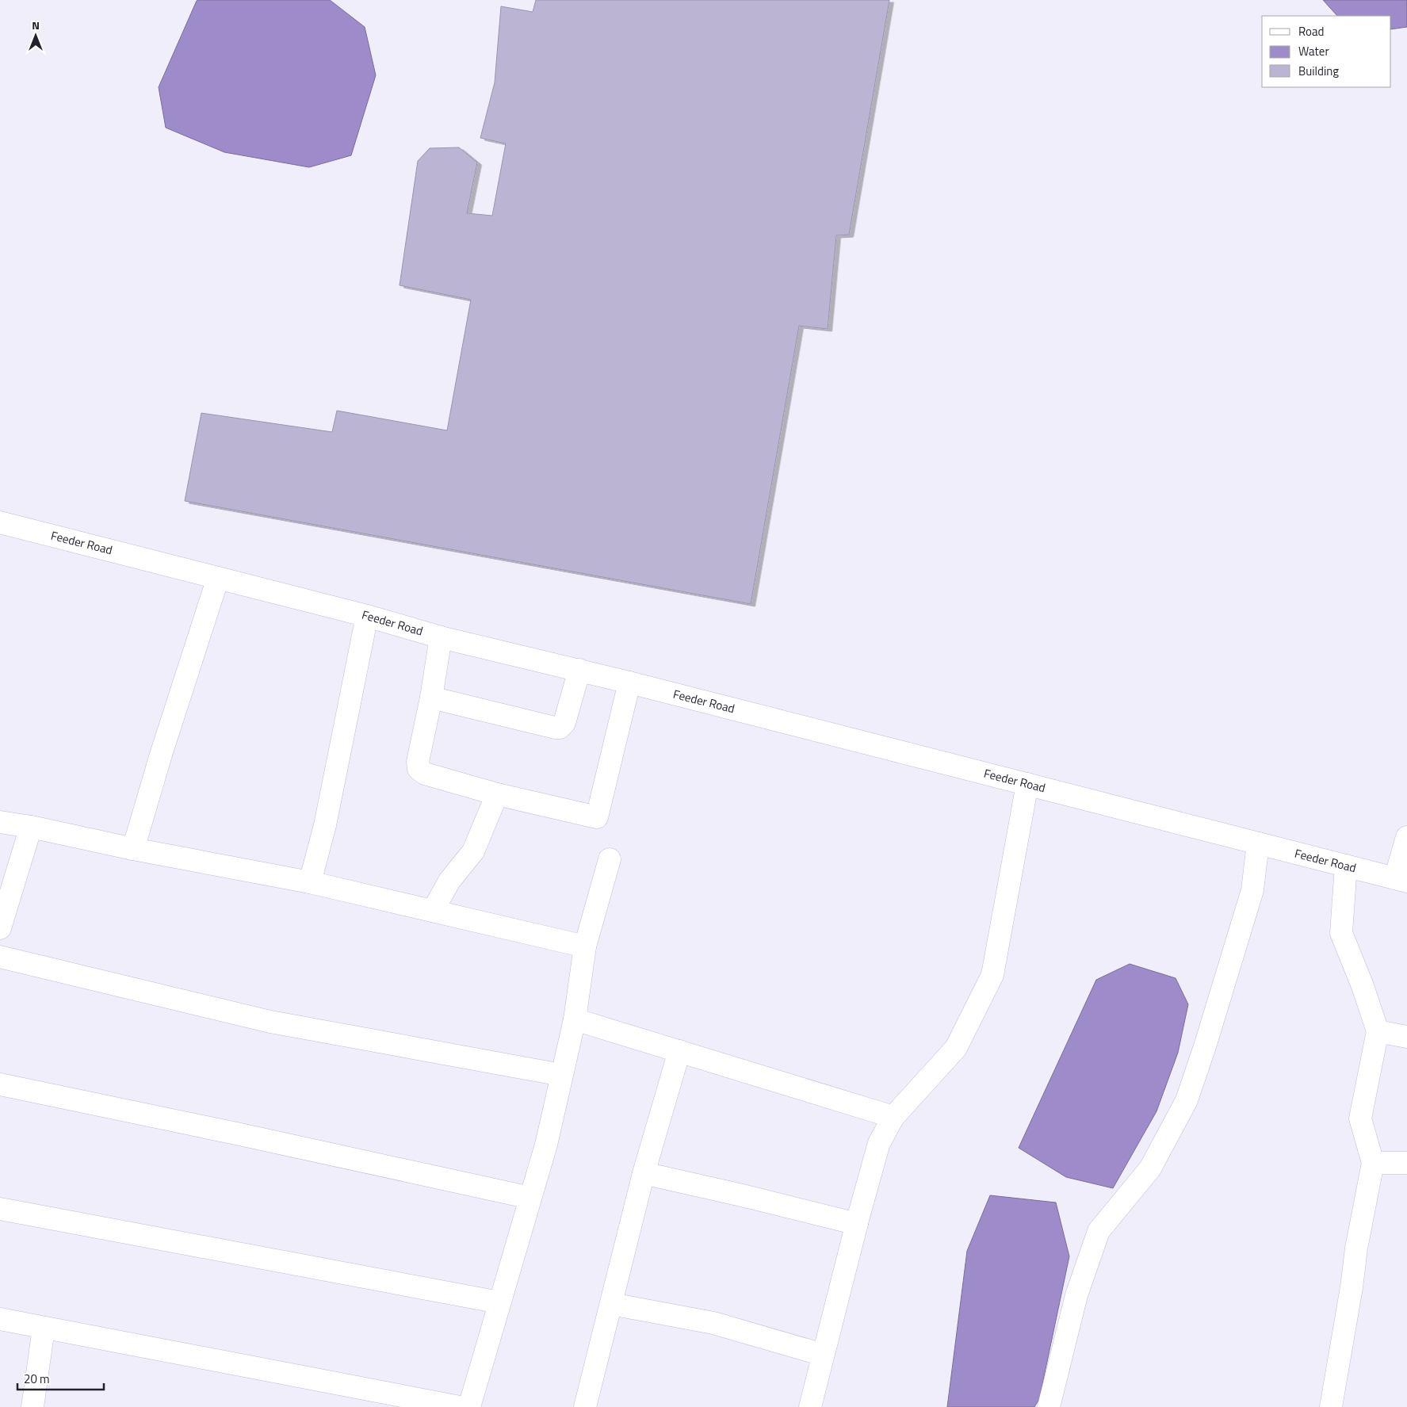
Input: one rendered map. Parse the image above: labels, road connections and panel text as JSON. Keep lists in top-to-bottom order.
{
  "streets": {
    "street": ["Feeder Road"]
  },
  "legend": ["Road", "Water", "Building"],
  "scale_bar": "20 m",
  "north": "top"
}
